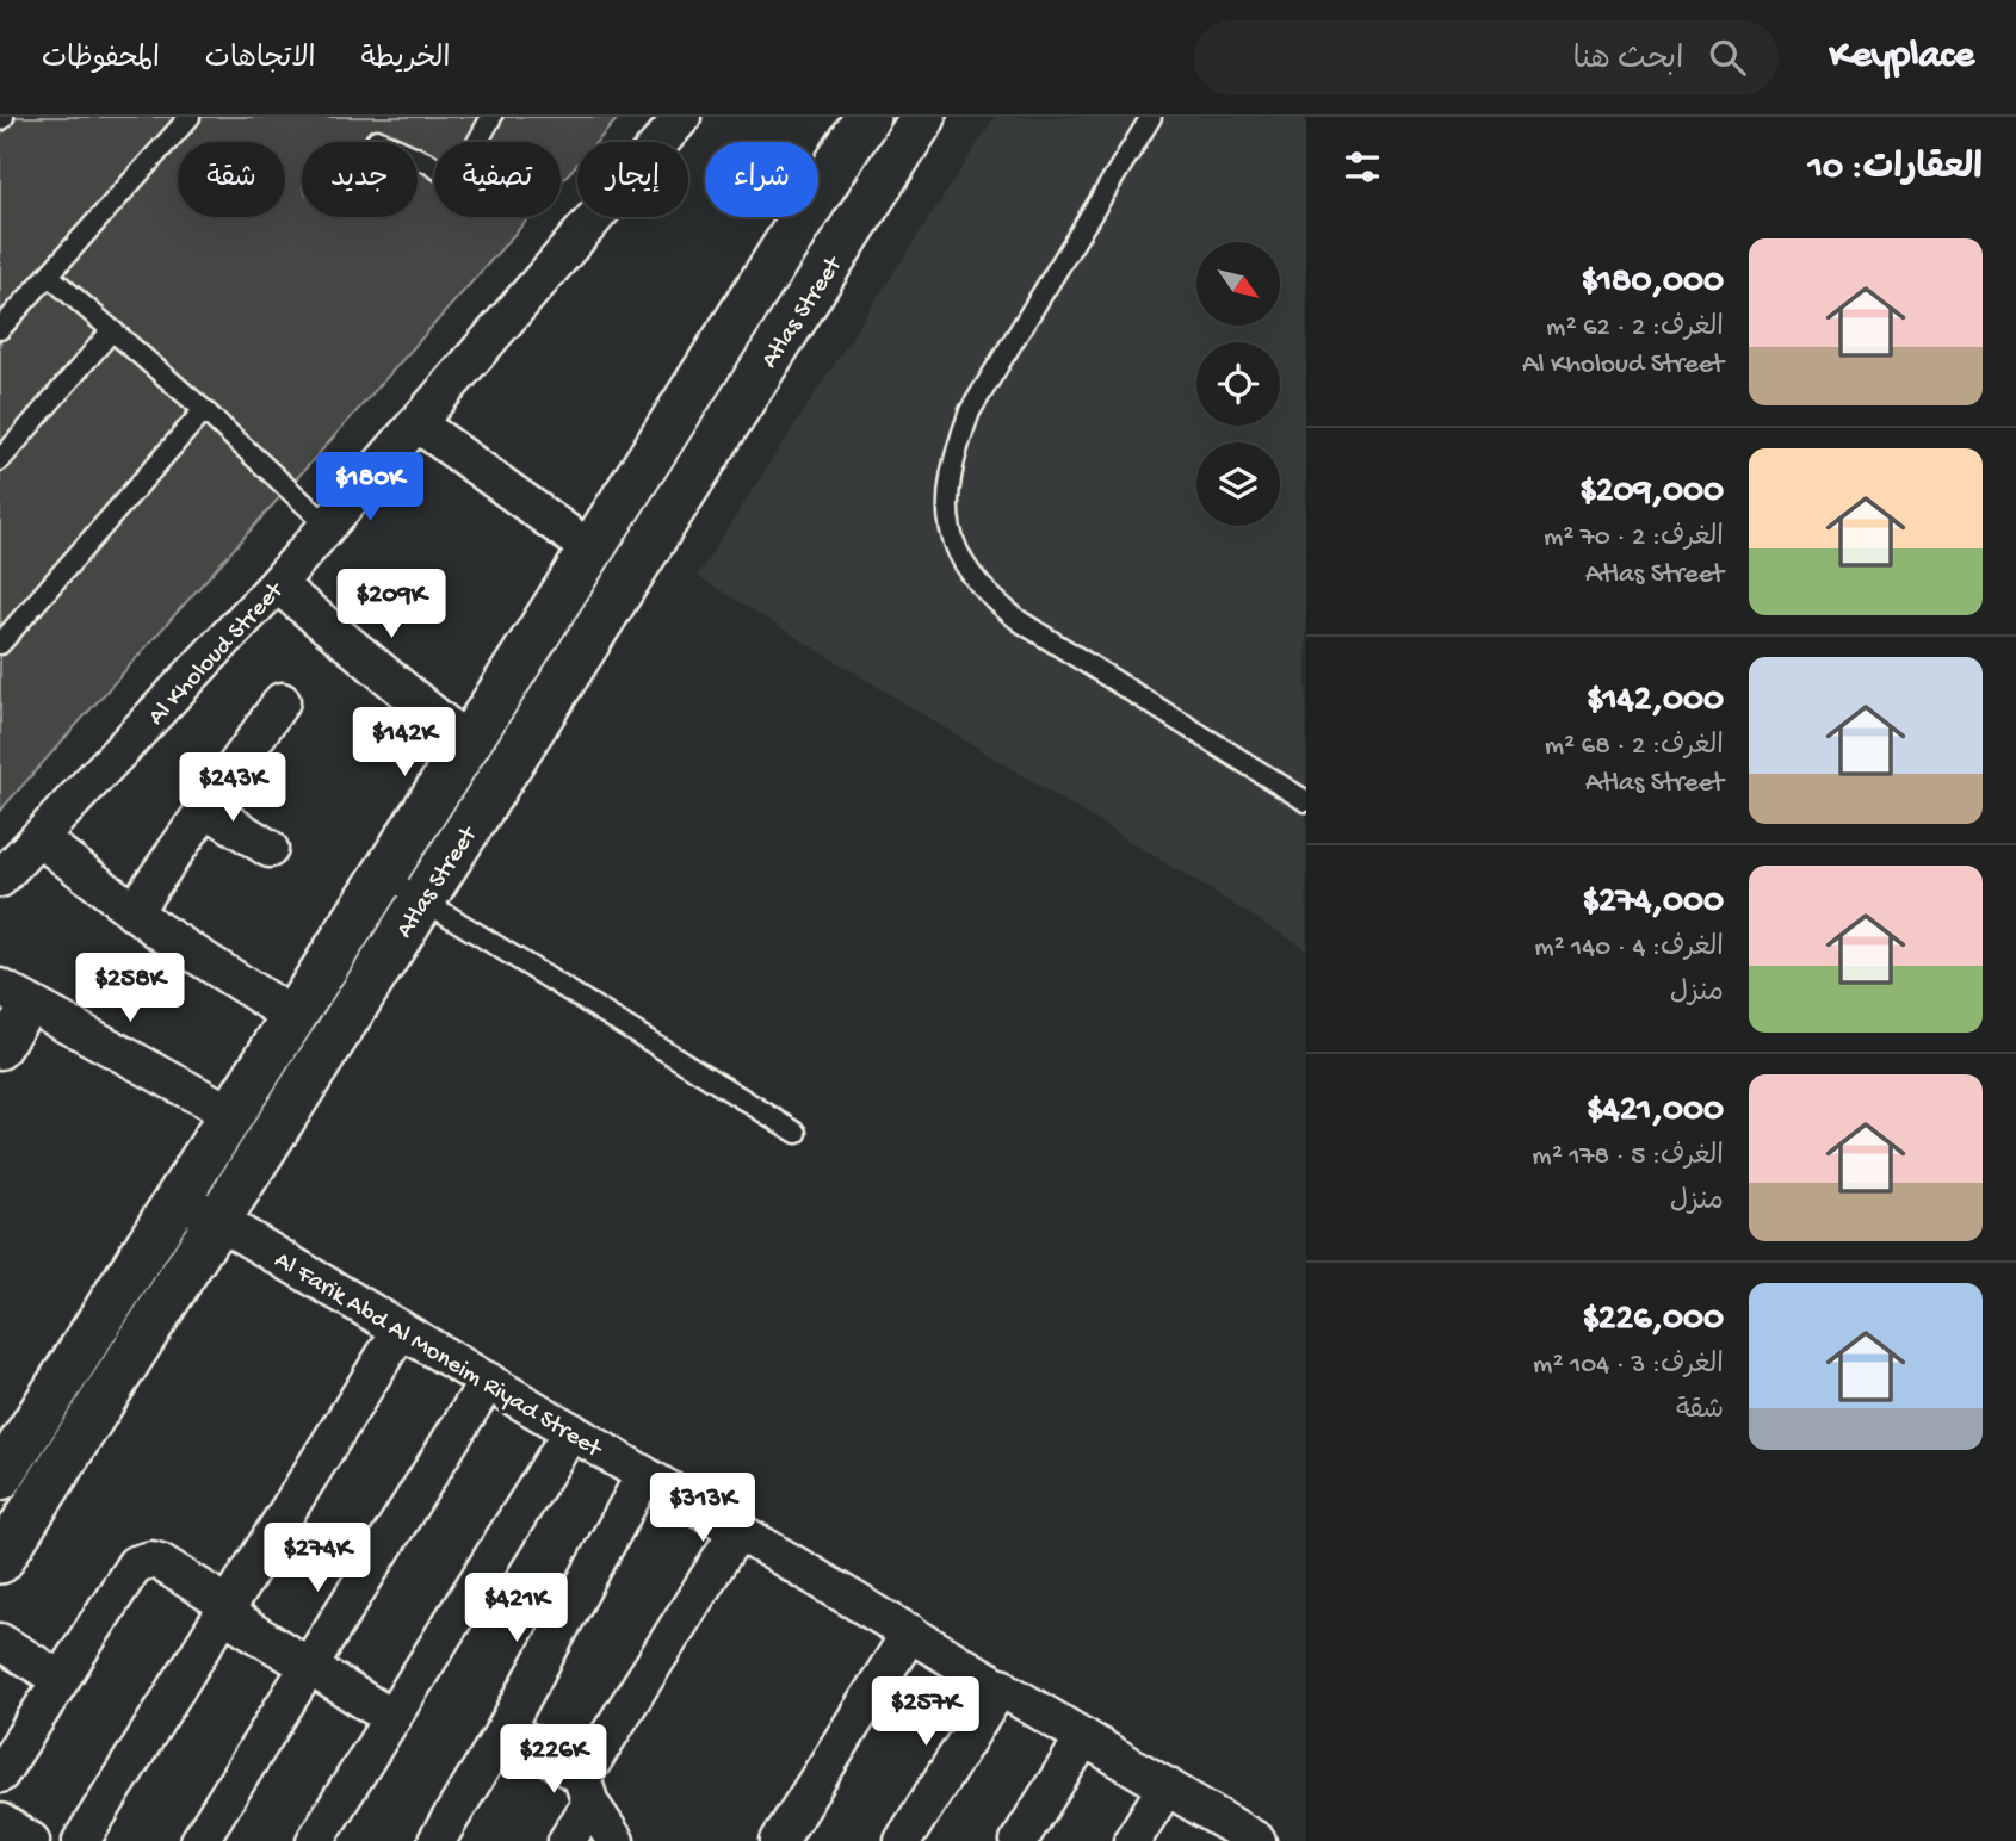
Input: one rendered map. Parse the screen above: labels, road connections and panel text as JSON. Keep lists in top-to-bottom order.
{
  "streets": {
    "street": ["Atlas Street", "Al Kholoud Street", "Al Farik Abd Al Moneim Riyad Street"]
  },
  "crossings": [
    ["Atlas Street", "Al Farik Abd Al Moneim Riyad Street"]
  ],
  "north": "bottom right",
  "page": {
    "header": "Keyplace",
    "search": "ابحث هنا",
    "nav": ["الخريطة", "الاتجاهات", "المحفوظات"],
    "heading": "العقارات: 10",
    "chip": [
      "شراء",
      "إيجار",
      "تصفية",
      "جديد",
      "شقة"
    ],
    "list": [
      {
        "name": "$180,000",
        "note": "الغرف: 2 · 62 m² · Al Kholoud Street"
      },
      {
        "name": "$209,000",
        "note": "الغرف: 2 · 70 m² · Atlas Street"
      },
      {
        "name": "$142,000",
        "note": "الغرف: 2 · 68 m² · Atlas Street"
      },
      {
        "name": "$274,000",
        "note": "الغرف: 4 · 140 m² · منزل"
      },
      {
        "name": "$421,000",
        "note": "الغرف: 5 · 178 m² · منزل"
      },
      {
        "name": "$226,000",
        "note": "الغرف: 3 · 104 m² · شقة"
      }
    ],
    "price": [
      "$180K",
      "$209K",
      "$142K",
      "$243K",
      "$258K",
      "$313K",
      "$274K",
      "$421K",
      "$257K",
      "$226K"
    ]
  }
}
